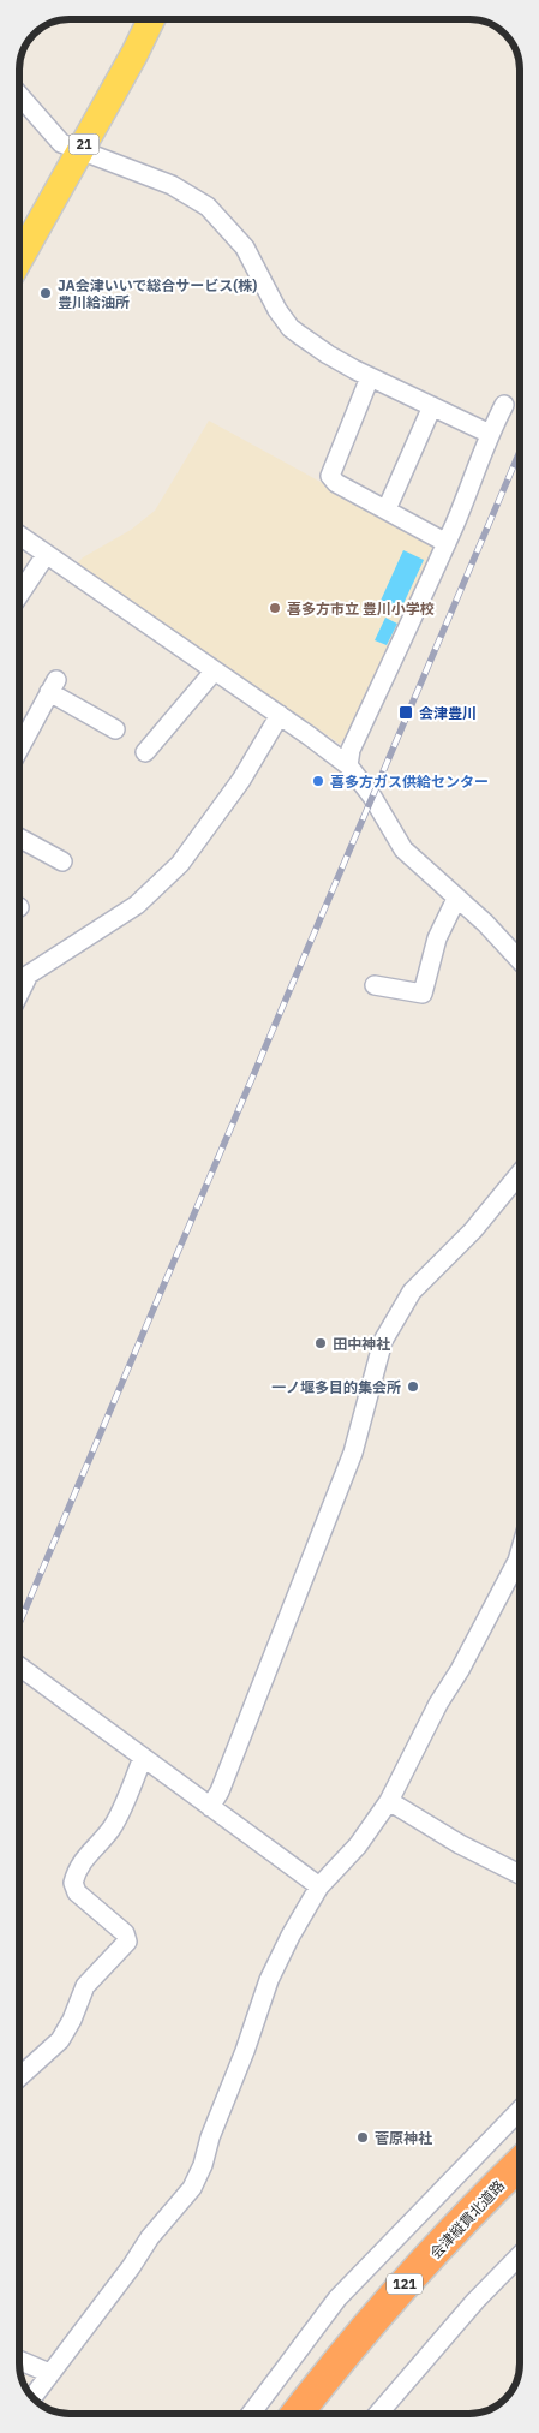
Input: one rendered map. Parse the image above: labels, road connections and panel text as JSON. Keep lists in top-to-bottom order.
{
  "streets": {
    "highway": ["会津縦貫北道路", "121"],
    "main road": ["21"]
  },
  "places": {
    "other": [
      "JA会津いいで総合サービス(株) 豊川給油所",
      "喜多方市立 豊川小学校",
      "喜多方ガス供給センター",
      "田中神社",
      "一ノ堰多目的集会所",
      "菅原神社"
    ],
    "transit": ["会津豊川"]
  }
}
